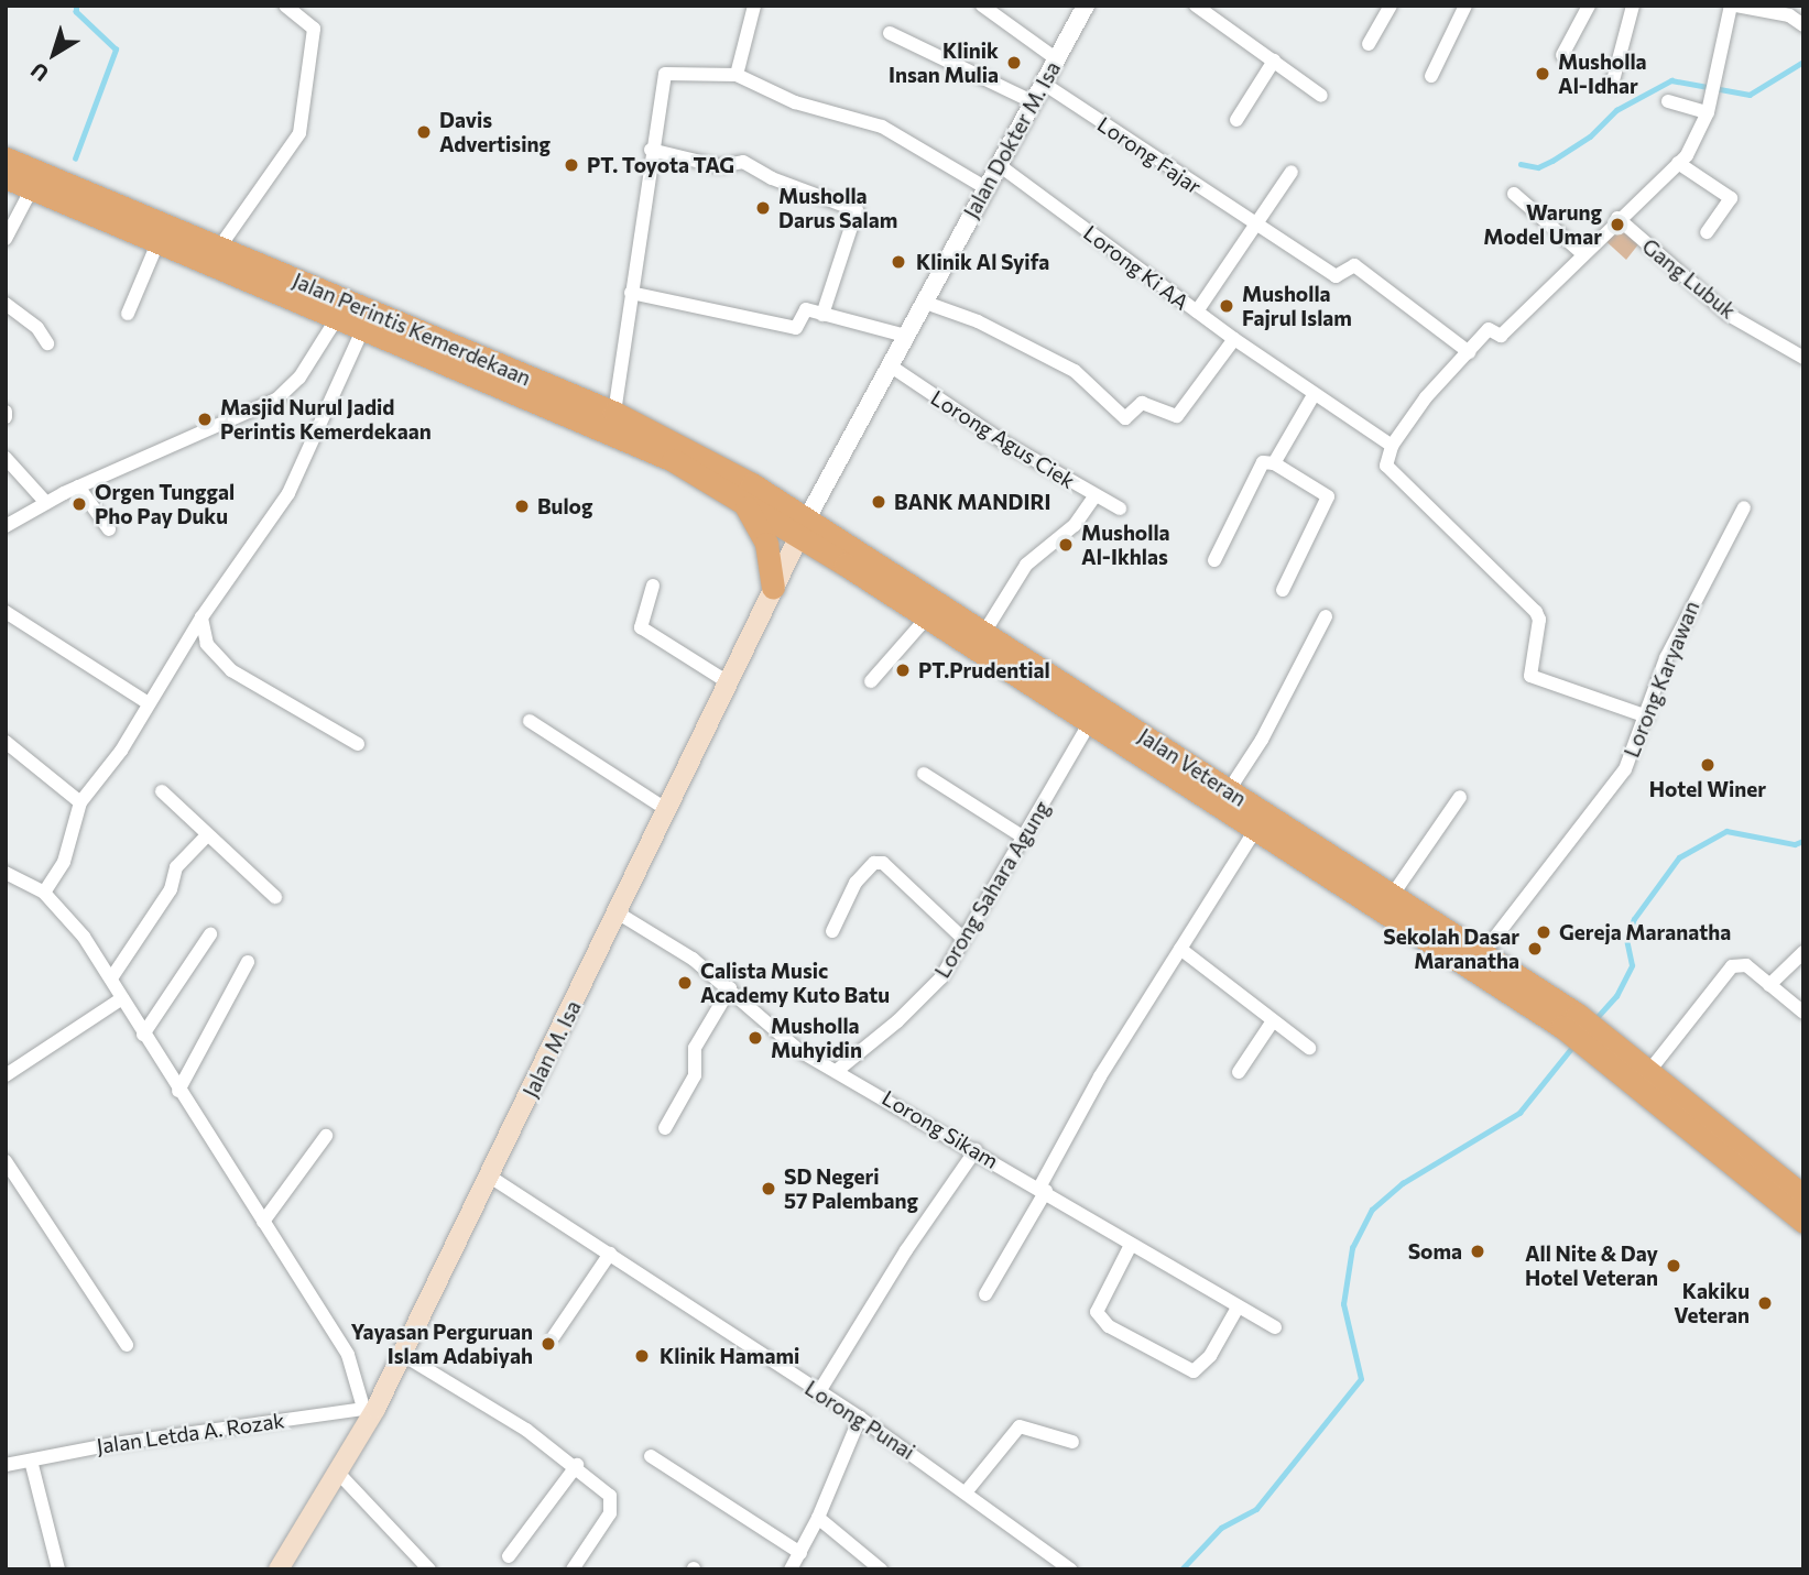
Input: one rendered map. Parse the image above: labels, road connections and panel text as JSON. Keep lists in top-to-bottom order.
{
  "streets": {
    "highway": ["Jalan Perintis Kemerdekaan", "Jalan Veteran"],
    "main road": ["Jalan M. Isa"],
    "street": [
      "Jalan Dokter M. Isa",
      "Lorong Fajar",
      "Lorong Ki AA",
      "Gang Lubuk",
      "Lorong Agus Ciek",
      "Lorong Karyawan",
      "Lorong Sahara Agung",
      "Lorong Sikam",
      "Lorong Punai",
      "Jalan Letda A. Rozak"
    ]
  },
  "crossings": [
    ["Jalan Dokter M. Isa", "Lorong Fajar"],
    ["Jalan Dokter M. Isa", "Lorong Ki AA"],
    ["Jalan Dokter M. Isa", "Jalan Perintis Kemerdekaan"],
    ["Jalan Dokter M. Isa", "Lorong Agus Ciek"],
    ["Jalan Dokter M. Isa", "Jalan Veteran"],
    ["Jalan Dokter M. Isa", "Jalan M. Isa"],
    ["Jalan Perintis Kemerdekaan", "Jalan Veteran"],
    ["Jalan Perintis Kemerdekaan", "Jalan M. Isa"],
    ["Lorong Karyawan", "Jalan Veteran"],
    ["Jalan Veteran", "Lorong Sahara Agung"],
    ["Jalan Veteran", "Jalan M. Isa"],
    ["Lorong Sahara Agung", "Lorong Sikam"],
    ["Jalan M. Isa", "Lorong Sikam"],
    ["Jalan M. Isa", "Lorong Punai"],
    ["Jalan M. Isa", "Jalan Letda A. Rozak"]
  ],
  "places": [
    "Klinik Insan Mulia",
    "Musholla Al-Idhar",
    "Davis Advertising",
    "PT. Toyota TAG",
    "Musholla Darus Salam",
    "Warung Model Umar",
    "Klinik Al Syifa",
    "Musholla Fajrul Islam",
    "Masjid Nurul Jadid Perintis Kemerdekaan",
    "BANK MANDIRI",
    "Orgen Tunggal Pho Pay Duku",
    "Bulog",
    "Musholla Al-Ikhlas",
    "PT.Prudential",
    "Hotel Winer",
    "Gereja Maranatha",
    "Sekolah Dasar Maranatha",
    "Calista Music Academy Kuto Batu",
    "Musholla Muhyidin",
    "SD Negeri 57 Palembang",
    "Soma",
    "All Nite & Day Hotel Veteran",
    "Kakiku Veteran",
    "Yayasan Perguruan Islam Adabiyah",
    "Klinik Hamami"
  ],
  "north": "bottom left"
}
